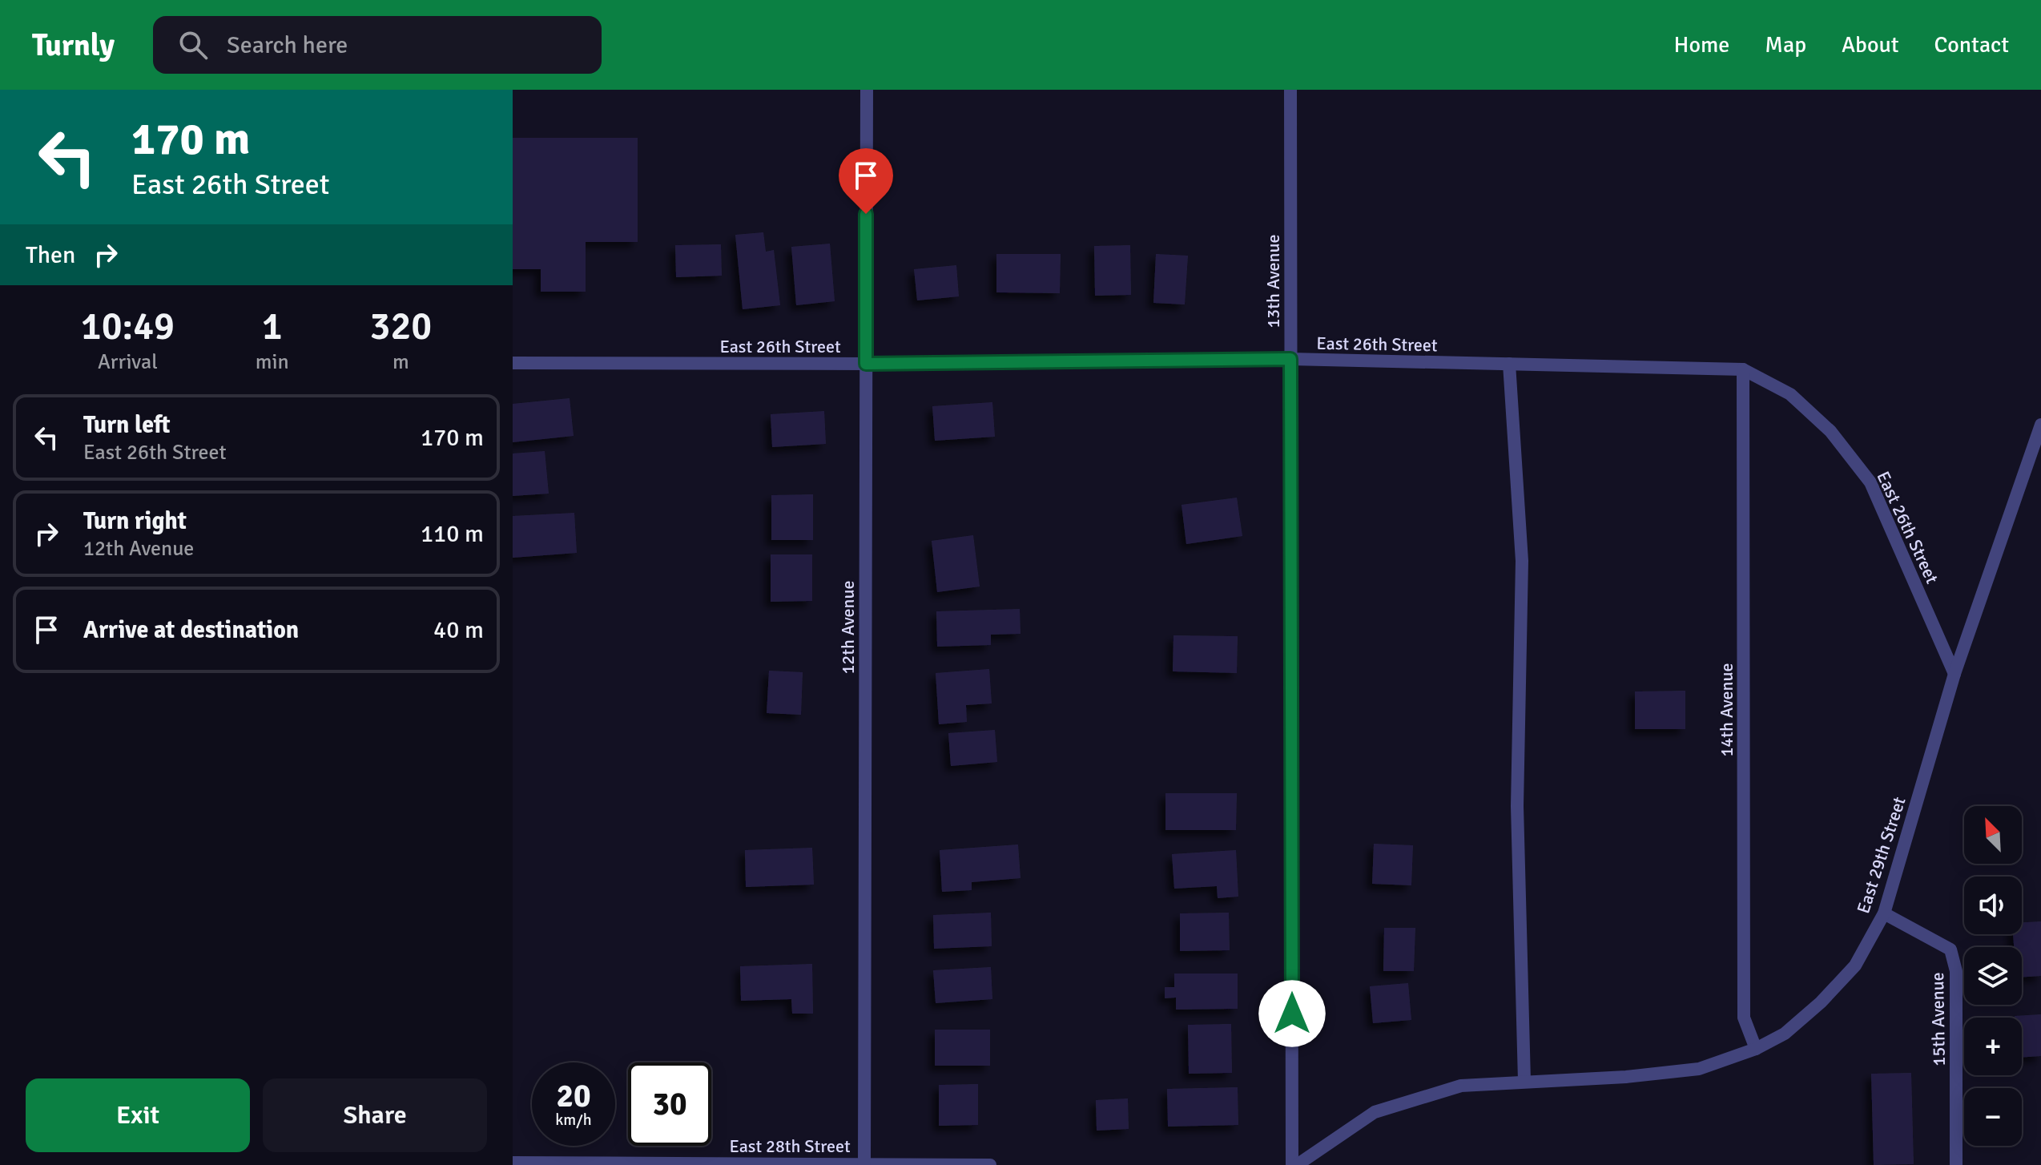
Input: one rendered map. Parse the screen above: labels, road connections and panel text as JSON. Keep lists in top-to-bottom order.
{
  "streets": {
    "street": [
      "13th Avenue",
      "East 26th Street",
      "12th Avenue",
      "14th Avenue",
      "East 29th Street",
      "15th Avenue",
      "East 28th Street"
    ]
  },
  "crossings": [
    ["13th Avenue", "East 26th Street"],
    ["13th Avenue", "East 29th Street"],
    ["East 26th Street", "12th Avenue"],
    ["East 26th Street", "14th Avenue"],
    ["East 26th Street", "East 29th Street"],
    ["12th Avenue", "East 28th Street"],
    ["14th Avenue", "East 29th Street"],
    ["East 29th Street", "15th Avenue"]
  ],
  "north": "top left",
  "page": {
    "header": "Turnly",
    "search": "Search here",
    "nav": [
      "Home",
      "Map",
      "About",
      "Contact"
    ],
    "turn": ["170 m", "East 26th Street"],
    "then": "Then",
    "eta": [
      "10:49",
      "Arrival",
      "1",
      "min",
      "320",
      "m"
    ],
    "list": [
      {
        "name": "Turn left",
        "note": "East 26th Street",
        "value": "170 m"
      },
      {
        "name": "Turn right",
        "note": "12th Avenue",
        "value": "110 m"
      },
      {
        "name": "Arrive at destination",
        "value": "40 m"
      }
    ],
    "map_buttons": ["+", "−"],
    "speed": "20 km/h",
    "limit": "30",
    "buttons": ["Exit", "Share"]
  }
}
